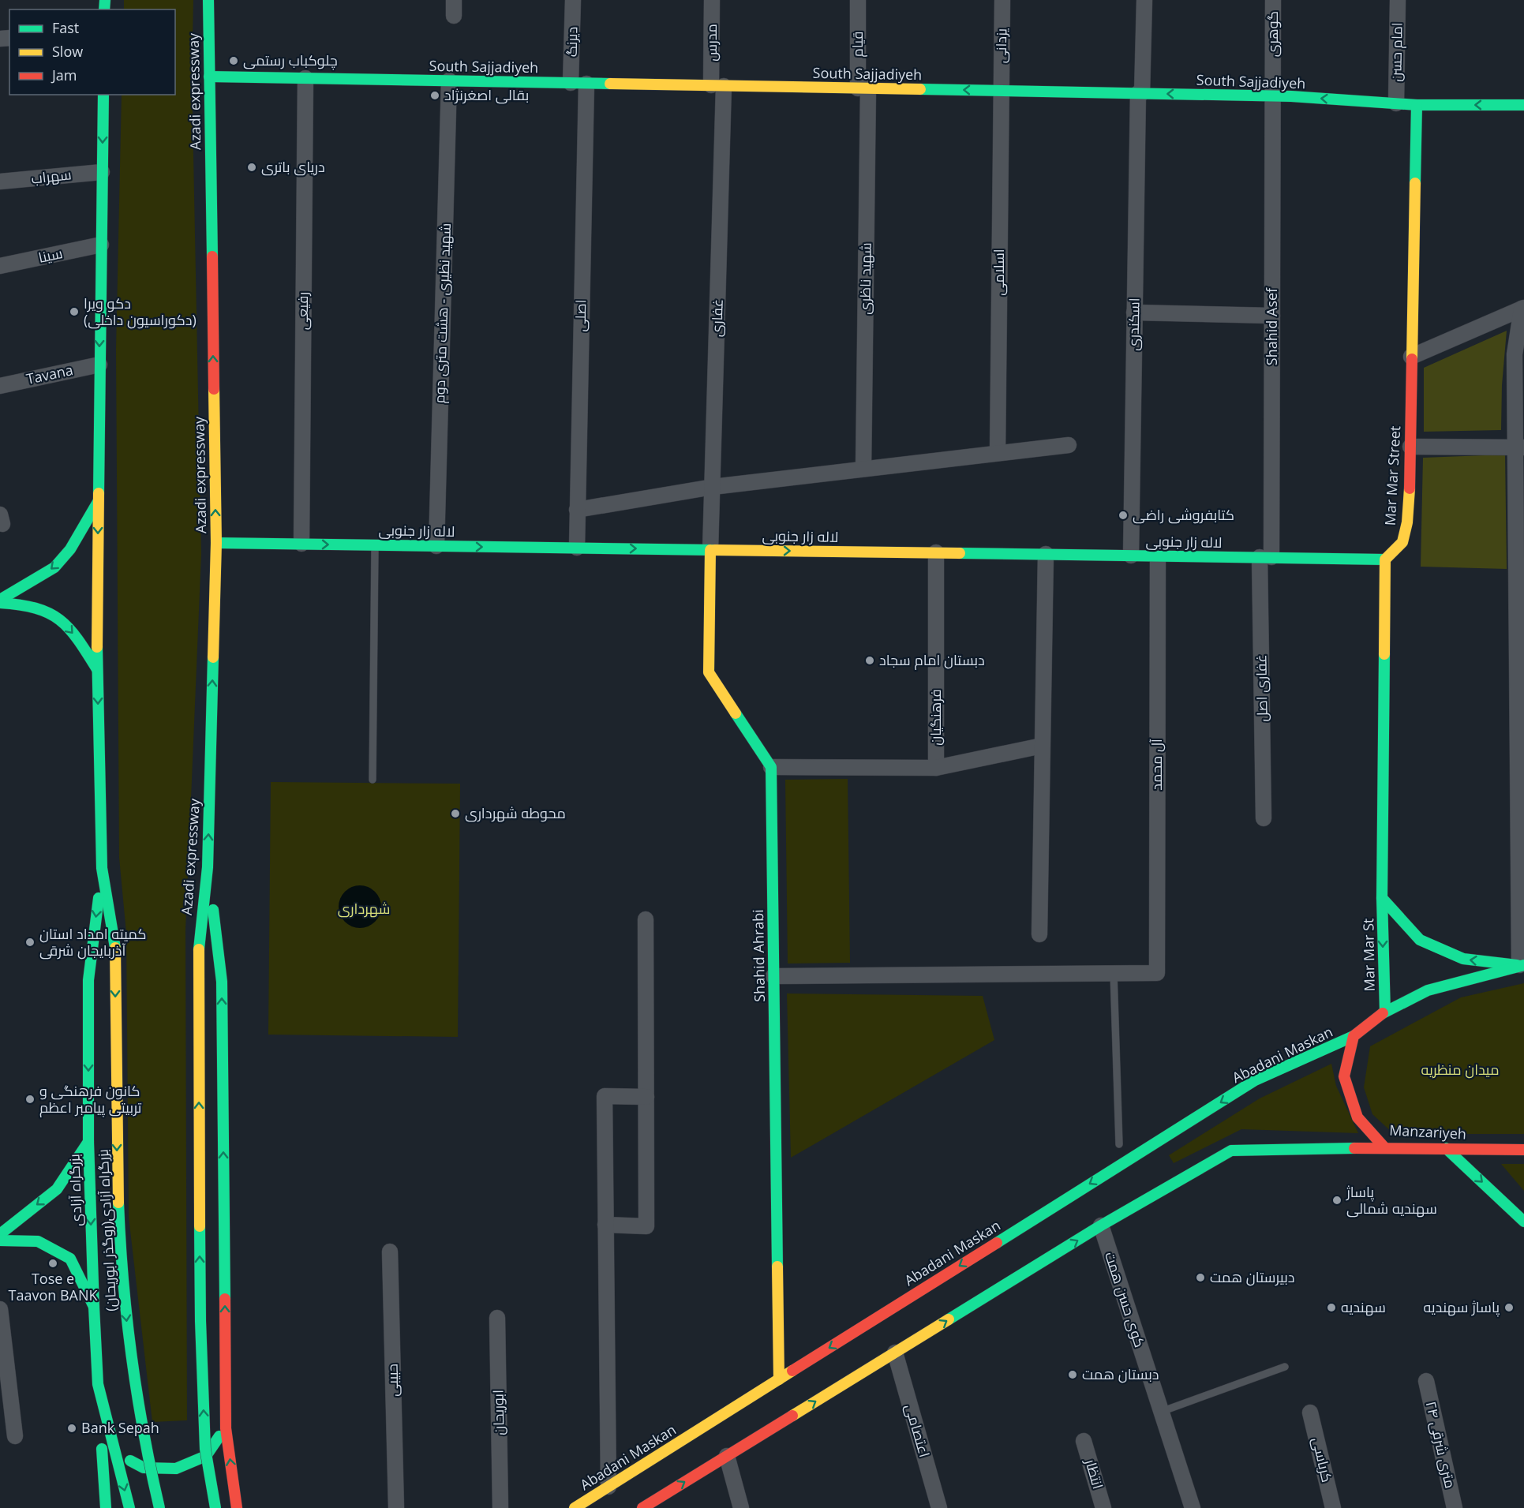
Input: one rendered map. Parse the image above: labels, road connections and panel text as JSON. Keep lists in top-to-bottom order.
{
  "streets": {
    "main road": [
      "South Sajjadiyeh",
      "Azadi expressway",
      "Mar Mar Street",
      "لاله زار جنوبی",
      "Mar Mar St",
      "Shahid Ahrabi",
      "Abadani Maskan",
      "Manzariyeh",
      "بزرگراه آزادی",
      "بزرگراه آزادی(روگذر ابوریحان)"
    ],
    "street": [
      "گوهری",
      "دیرنگ",
      "مدرس",
      "قیام",
      "یزدانی",
      "امام حسن",
      "سهراب",
      "سینا",
      "اسلامی",
      "شهید ناظری",
      "رفیعی",
      "شهید نظیری - هشت متری دوم",
      "اصلی",
      "غفاری",
      "اسکندری",
      "Shahid Asef",
      "Tavana",
      "غفاری اصل",
      "فرهنگیان",
      "آل محمد",
      "کوی حسن همت",
      "حبیبی",
      "ابوریحان",
      "اعتصامی",
      "۲۴ متری شرقی",
      "کرباسی",
      "انتظار"
    ]
  },
  "crossings": [
    ["گوهری", "South Sajjadiyeh"],
    ["گوهری", "Shahid Asef"],
    ["دیرنگ", "South Sajjadiyeh"],
    ["دیرنگ", "اصلی"],
    ["مدرس", "South Sajjadiyeh"],
    ["مدرس", "غفاری"],
    ["قیام", "South Sajjadiyeh"],
    ["قیام", "شهید ناظری"],
    ["یزدانی", "South Sajjadiyeh"],
    ["یزدانی", "اسلامی"],
    ["امام حسن", "South Sajjadiyeh"],
    ["South Sajjadiyeh", "Azadi expressway"],
    ["South Sajjadiyeh", "اسلامی"],
    ["South Sajjadiyeh", "شهید ناظری"],
    ["South Sajjadiyeh", "رفیعی"],
    ["South Sajjadiyeh", "شهید نظیری - هشت متری دوم"],
    ["South Sajjadiyeh", "اصلی"],
    ["South Sajjadiyeh", "غفاری"],
    ["South Sajjadiyeh", "اسکندری"],
    ["South Sajjadiyeh", "Shahid Asef"],
    ["South Sajjadiyeh", "Mar Mar Street"],
    ["Azadi expressway", "لاله زار جنوبی"],
    ["رفیعی", "لاله زار جنوبی"],
    ["شهید نظیری - هشت متری دوم", "لاله زار جنوبی"],
    ["اصلی", "لاله زار جنوبی"],
    ["غفاری", "لاله زار جنوبی"],
    ["اسکندری", "لاله زار جنوبی"],
    ["Shahid Asef", "لاله زار جنوبی"],
    ["Shahid Asef", "غفاری اصل"],
    ["Mar Mar Street", "لاله زار جنوبی"],
    ["لاله زار جنوبی", "غفاری اصل"],
    ["لاله زار جنوبی", "فرهنگیان"],
    ["لاله زار جنوبی", "آل محمد"],
    ["Shahid Ahrabi", "Abadani Maskan"],
    ["Abadani Maskan", "Manzariyeh"],
    ["بزرگراه آزادی", "بزرگراه آزادی(روگذر ابوریحان)"]
  ],
  "one_way": [
    "South Sajjadiyeh",
    "لاله زار جنوبی",
    "Mar Mar St",
    "بزرگراه آزادی"
  ],
  "parks": ["شهرداری", "میدان منظریه"],
  "places": [
    "چلوکباب رستمی",
    "بقالی اصغرنژاد",
    "دریای باتری",
    "دکو ویرا (دکوراسیون داخلی)",
    "کتابفروشی راضی",
    "دبستان امام سجاد",
    "محوطه شهرداری",
    "کمیته امداد استان آذربایجان شرقی",
    "کانون فرهنگی و تربیتی پیامبر اعظم",
    "پاساژ سهندیه شمالی",
    "Tose e Taavon BANK",
    "دبیرستان همت",
    "سهندیه",
    "پاساژ سهندیه",
    "دبستان همت",
    "Bank Sepah"
  ],
  "legend": ["Fast", "Slow", "Jam"]
}
